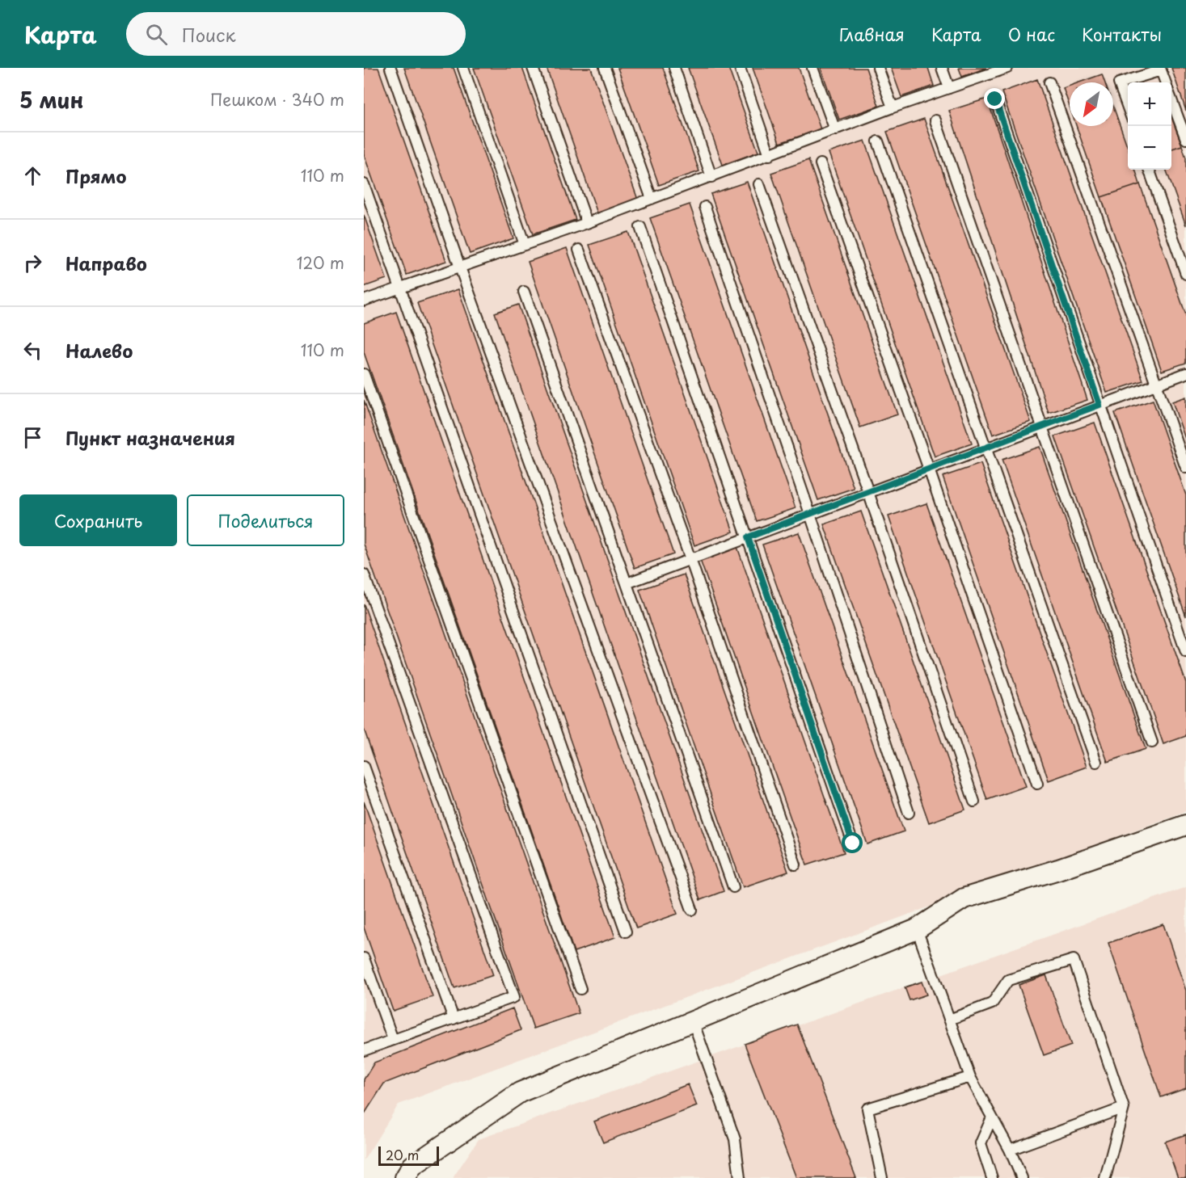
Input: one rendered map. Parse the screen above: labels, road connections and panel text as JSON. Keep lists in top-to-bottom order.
{
  "scale_bar": "20 m",
  "north": "bottom left",
  "page": {
    "header": "Карта",
    "search": "Поиск",
    "nav": [
      "Главная",
      "Карта",
      "О нас",
      "Контакты"
    ],
    "heading": ["5 мин", "Пешком · 340 m"],
    "map_buttons": ["+", "−"],
    "list": [
      ["Прямо", "110 m"],
      ["Направо", "120 m"],
      ["Налево", "110 m"],
      "Пункт назначения"
    ],
    "buttons": ["Сохранить", "Поделиться"],
    "scale": "20 m"
  }
}
